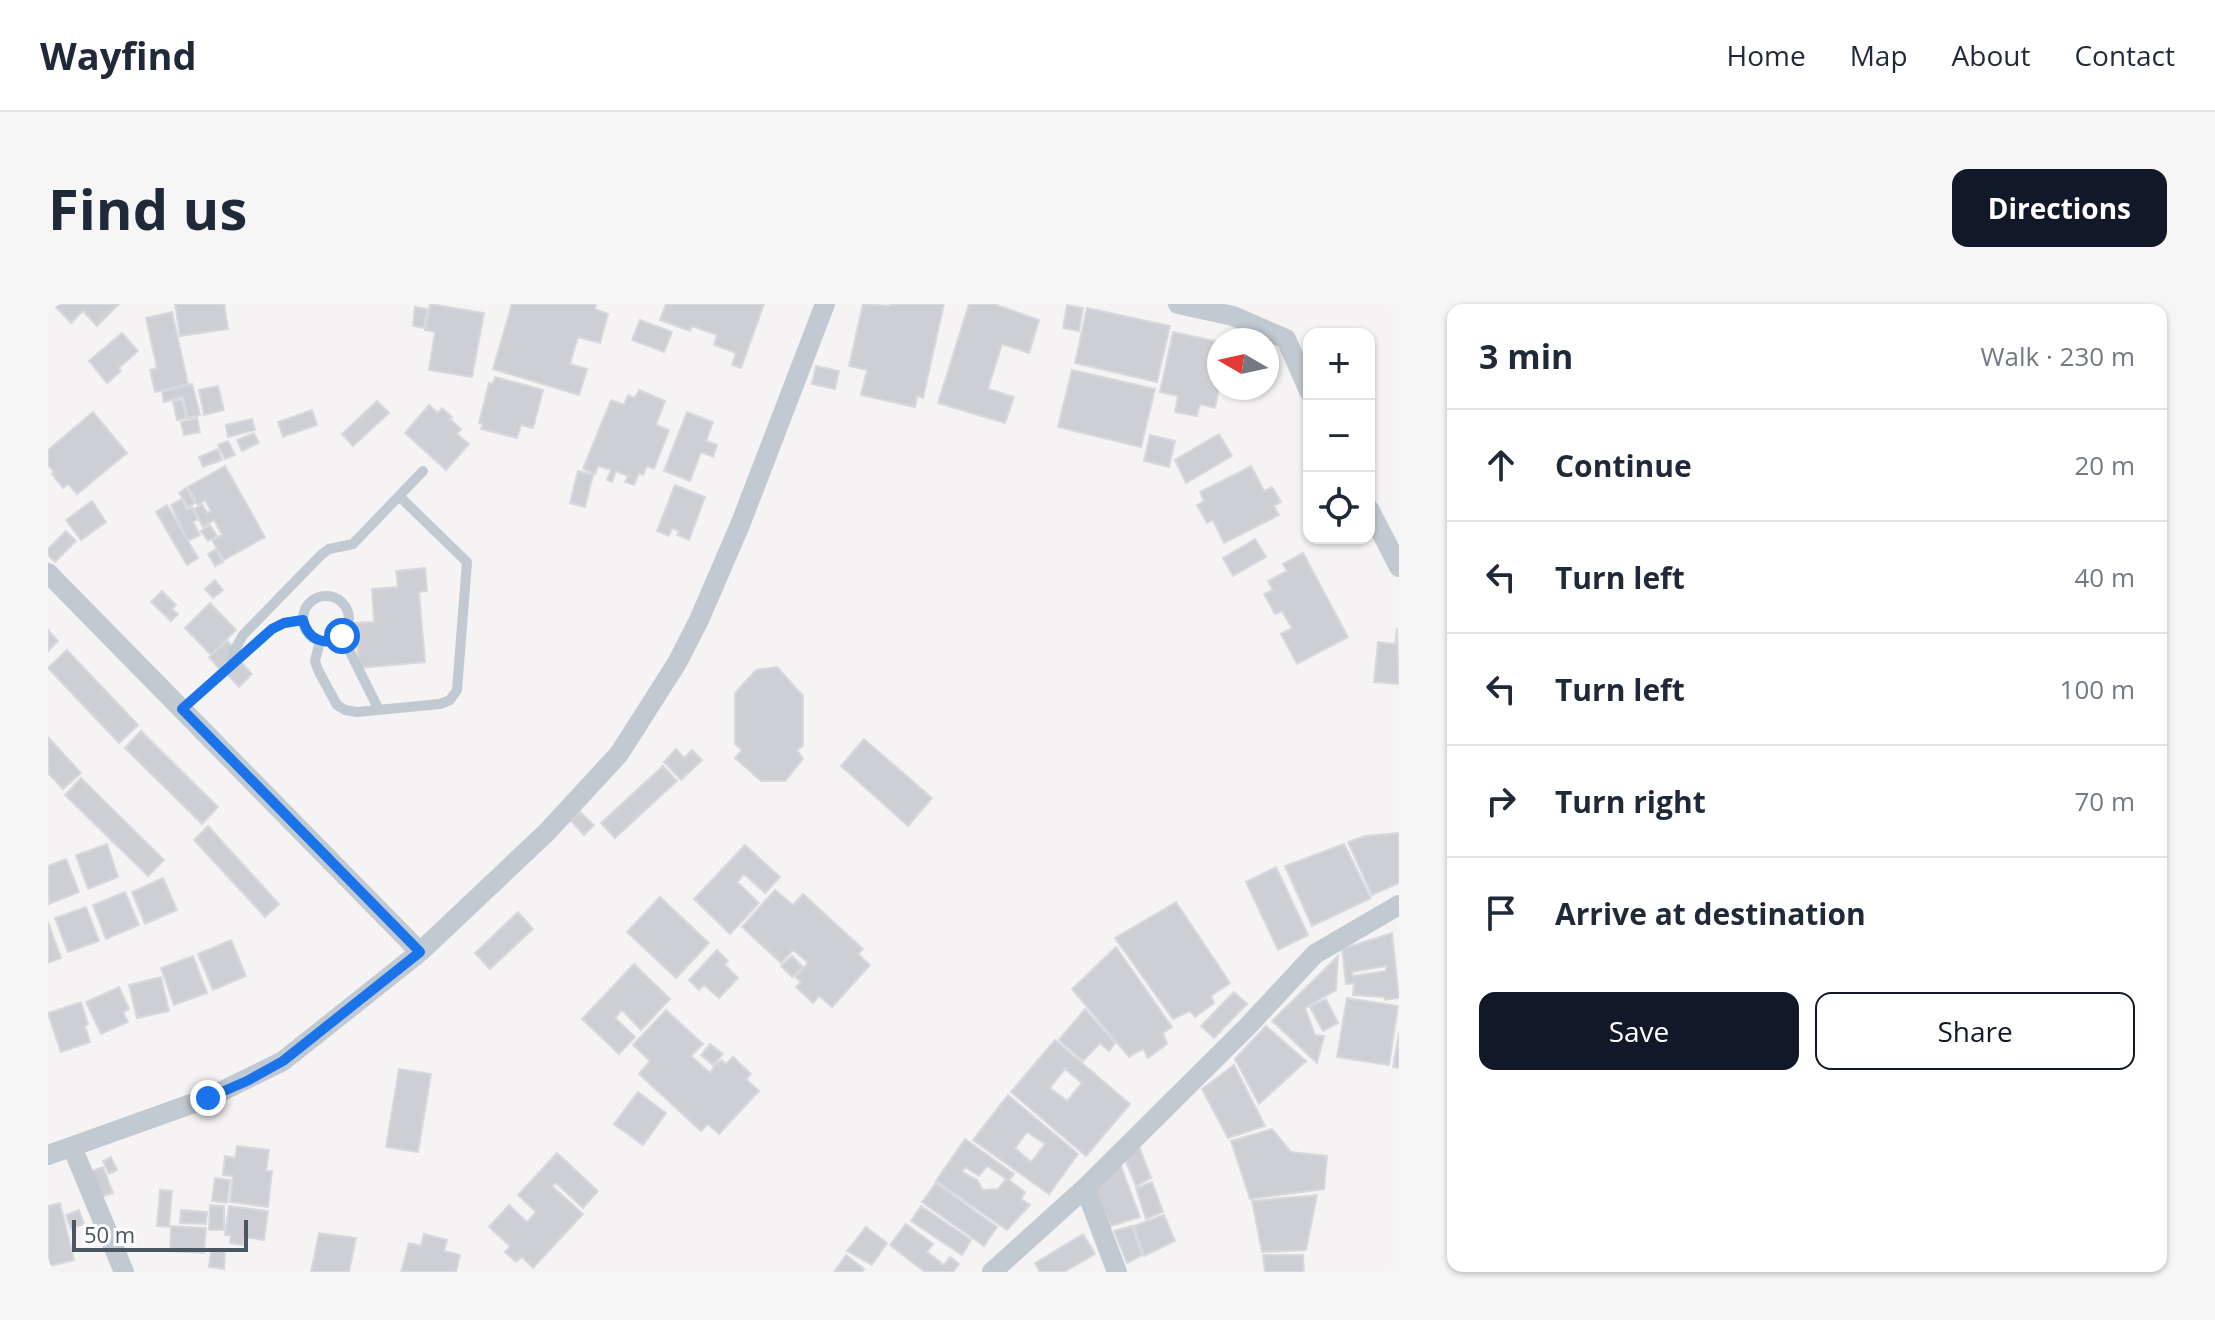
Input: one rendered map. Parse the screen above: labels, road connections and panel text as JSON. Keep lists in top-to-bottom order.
{
  "scale_bar": "50 m",
  "north": "left",
  "page": {
    "header": "Wayfind",
    "nav": [
      "Home",
      "Map",
      "About",
      "Contact"
    ],
    "buttons": [
      "Directions",
      ["Save", "Share"]
    ],
    "title": "Find us",
    "heading": ["3 min", "Walk · 230 m"],
    "map_buttons": ["+", "−"],
    "list": [
      ["Continue", "20 m"],
      ["Turn left", "40 m"],
      ["Turn left", "100 m"],
      ["Turn right", "70 m"],
      "Arrive at destination"
    ],
    "scale": "50 m"
  }
}
